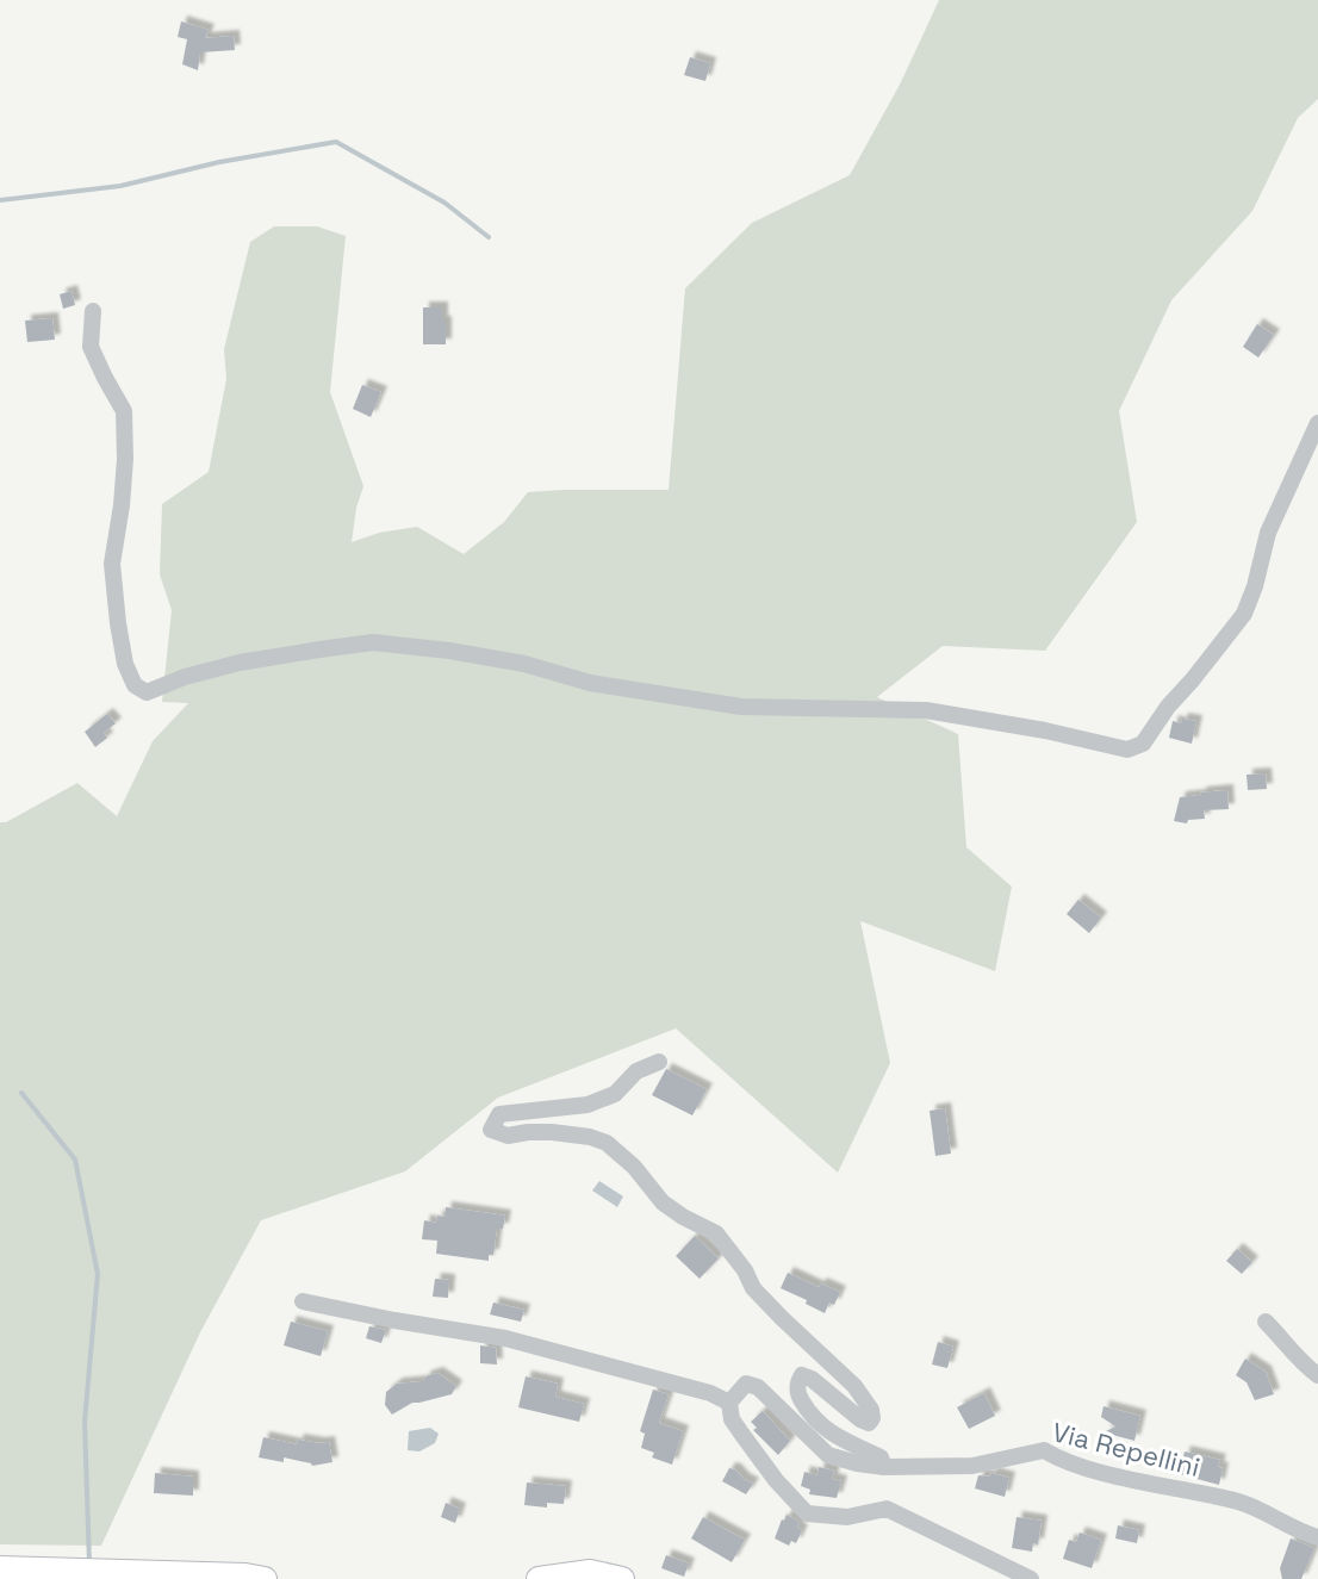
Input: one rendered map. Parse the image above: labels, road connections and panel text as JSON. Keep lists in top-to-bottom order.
{
  "streets": {
    "street": ["Via Repellini"]
  }
}
